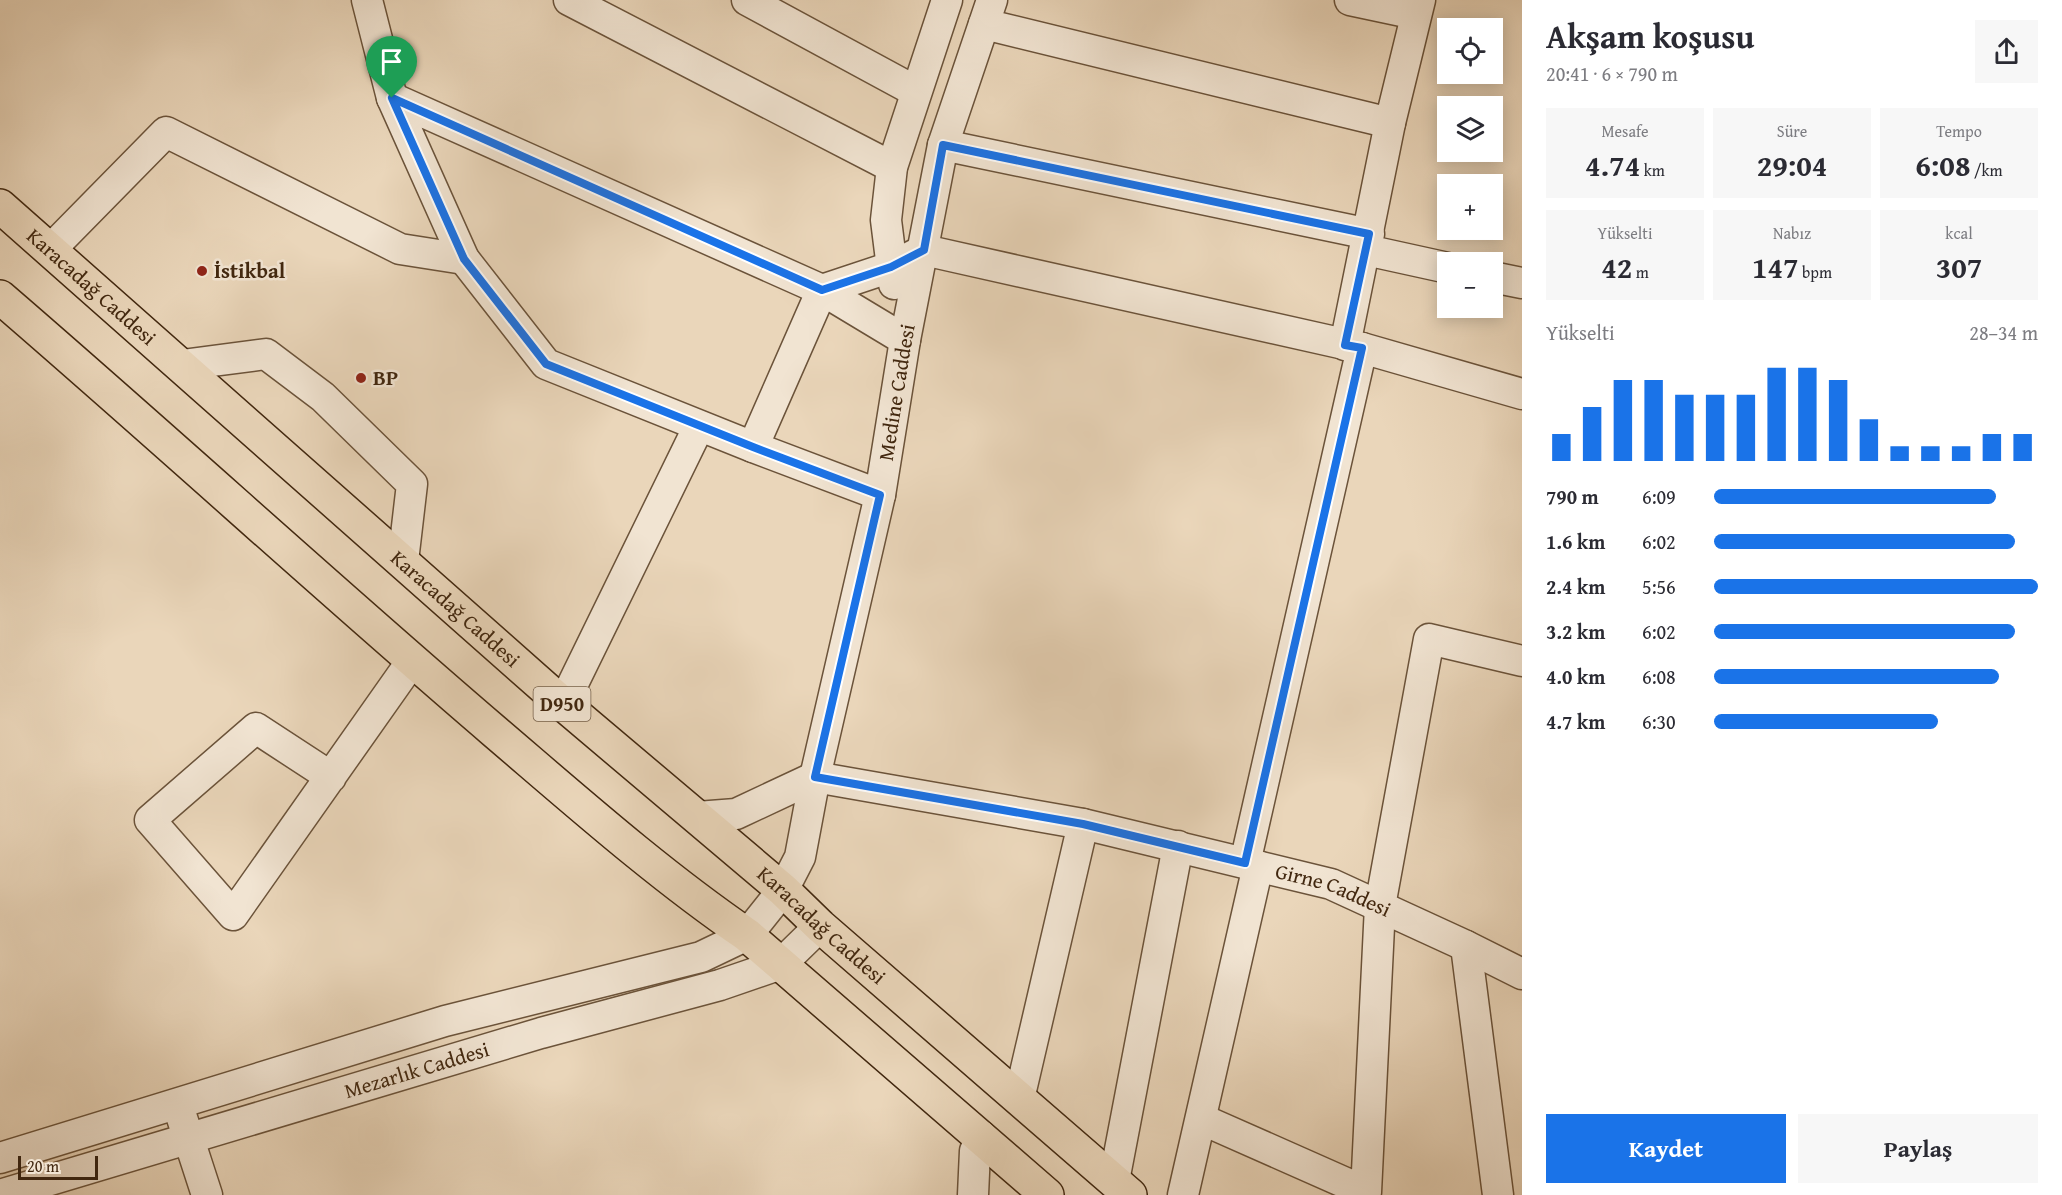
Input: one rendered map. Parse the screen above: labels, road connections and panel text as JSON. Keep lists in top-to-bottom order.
{
  "streets": {
    "highway": ["Karacadağ Caddesi", "D950"],
    "street": ["Medine Caddesi", "Girne Caddesi", "Mezarlık Caddesi"]
  },
  "crossings": [
    ["Karacadağ Caddesi", "Medine Caddesi"],
    ["Karacadağ Caddesi", "Mezarlık Caddesi"],
    ["Medine Caddesi", "Girne Caddesi"],
    ["Medine Caddesi", "Mezarlık Caddesi"]
  ],
  "places": ["İstikbal", "BP"],
  "scale_bar": "20 m",
  "page": {
    "heading": ["Akşam koşusu", "20:41 · 6 × 790 m"],
    "map_buttons": ["+", "−"],
    "stats": [
      ["Mesafe", "4.74 km"],
      ["Süre", "29:04"],
      ["Tempo", "6:08 /km"],
      ["Yükselti", "42 m"],
      ["Nabız", "147 bpm"],
      ["kcal", "307"]
    ],
    "chart": ["Yükselti", "28–34 m"],
    "list": [
      {
        "name": "790 m",
        "note": "6:09"
      },
      {
        "name": "1.6 km",
        "note": "6:02"
      },
      {
        "name": "2.4 km",
        "note": "5:56"
      },
      {
        "name": "3.2 km",
        "note": "6:02"
      },
      {
        "name": "4.0 km",
        "note": "6:08"
      },
      {
        "name": "4.7 km",
        "note": "6:30"
      }
    ],
    "buttons": ["Kaydet", "Paylaş"],
    "scale": "20 m"
  }
}
